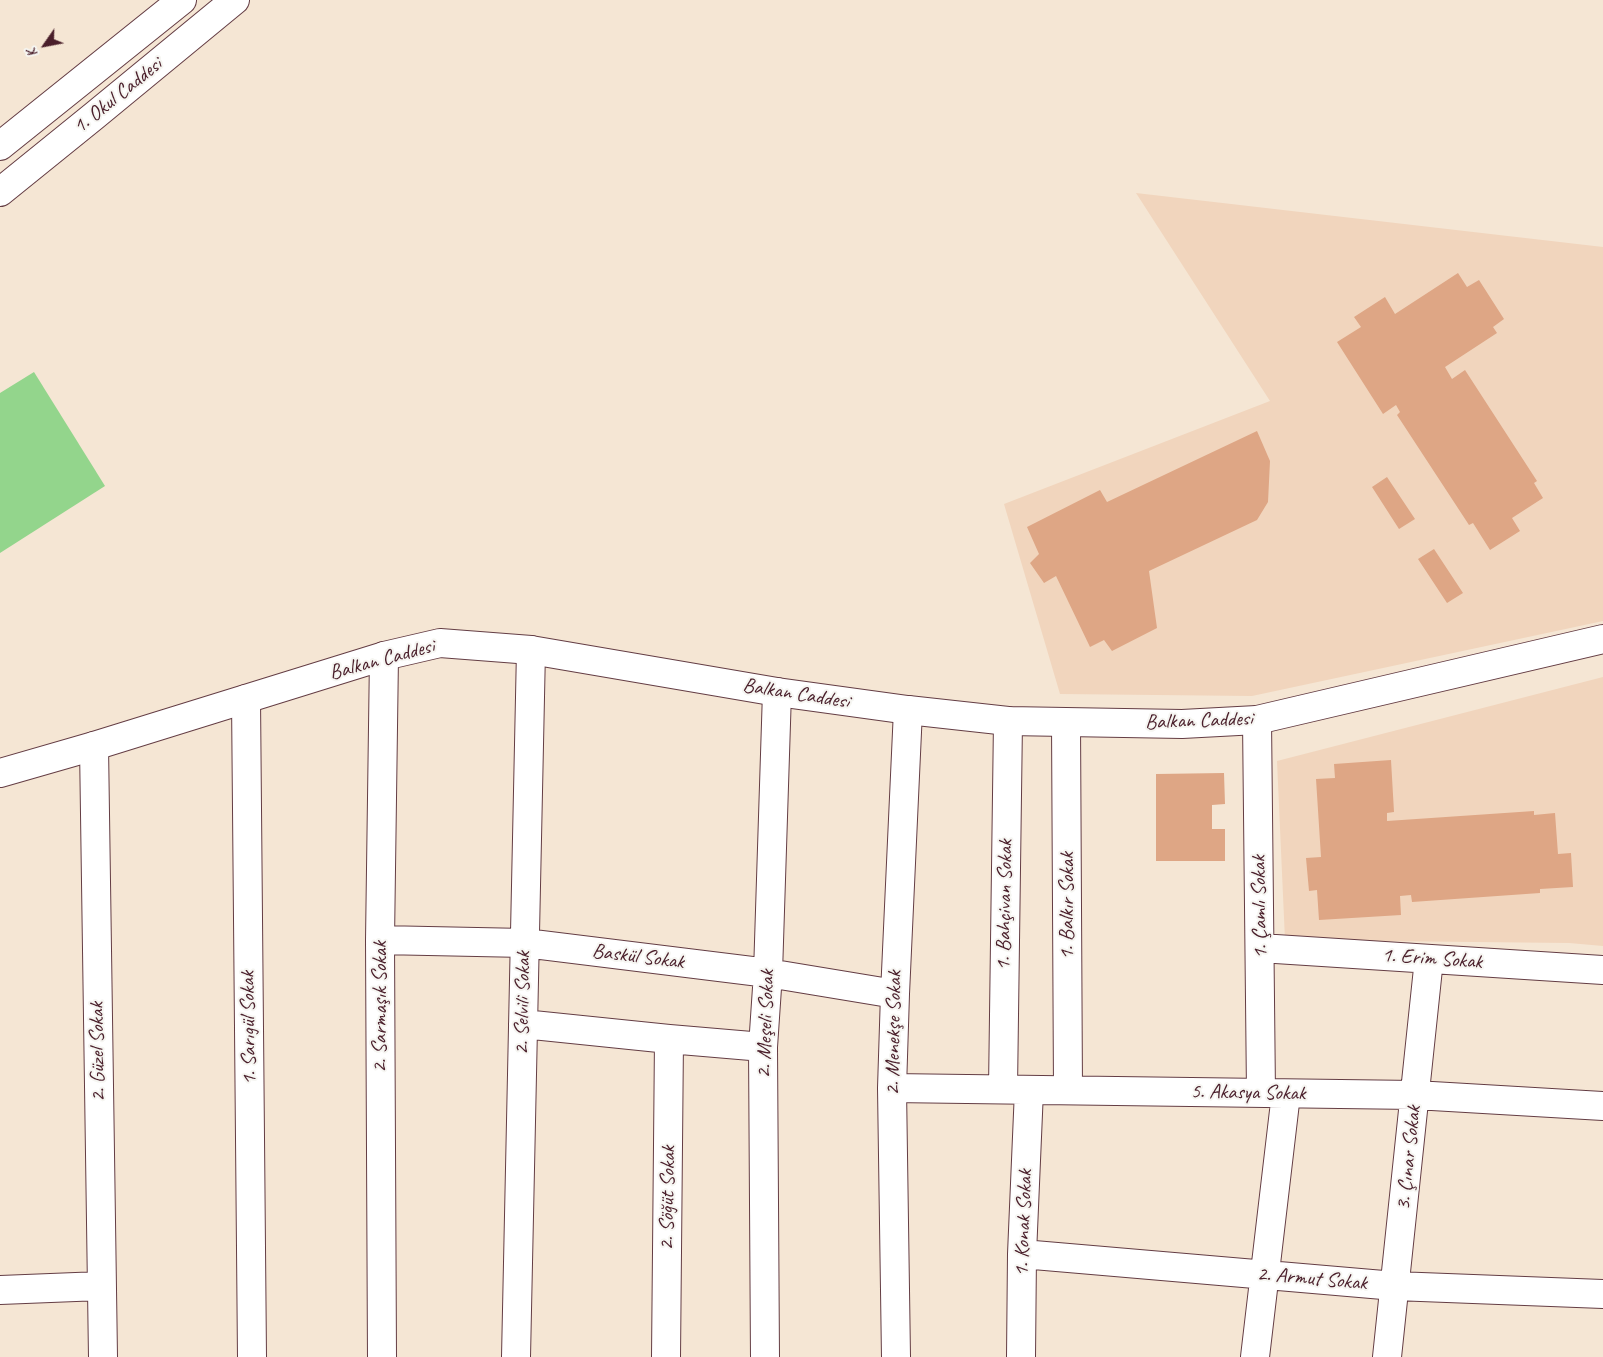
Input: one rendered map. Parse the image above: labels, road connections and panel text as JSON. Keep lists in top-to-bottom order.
{
  "streets": {
    "street": [
      "1. Okul Caddesi",
      "Balkan Caddesi",
      "1. Bahçivan Sokak",
      "1. Balkır Sokak",
      "1. Çamlı Sokak",
      "Baskül Sokak",
      "1. Erim Sokak",
      "2. Selvili Sokak",
      "2. Sarmaşık Sokak",
      "2. Meşeli Sokak",
      "1. Sarıgül Sokak",
      "2. Menekşe Sokak",
      "2. Güzel Sokak",
      "5. Akasya Sokak",
      "3. Çınar Sokak",
      "2. Söğüt Sokak",
      "1. Konak Sokak",
      "2. Armut Sokak"
    ]
  },
  "crossings": [
    ["Balkan Caddesi", "1. Bahçivan Sokak"],
    ["Balkan Caddesi", "1. Balkır Sokak"],
    ["Balkan Caddesi", "1. Çamlı Sokak"],
    ["Balkan Caddesi", "2. Selvili Sokak"],
    ["Balkan Caddesi", "2. Sarmaşık Sokak"],
    ["Balkan Caddesi", "2. Meşeli Sokak"],
    ["Balkan Caddesi", "1. Sarıgül Sokak"],
    ["Balkan Caddesi", "2. Menekşe Sokak"],
    ["Balkan Caddesi", "2. Güzel Sokak"],
    ["1. Bahçivan Sokak", "5. Akasya Sokak"],
    ["1. Bahçivan Sokak", "1. Konak Sokak"],
    ["1. Balkır Sokak", "5. Akasya Sokak"],
    ["1. Çamlı Sokak", "1. Erim Sokak"],
    ["1. Çamlı Sokak", "5. Akasya Sokak"],
    ["1. Çamlı Sokak", "2. Armut Sokak"],
    ["Baskül Sokak", "2. Selvili Sokak"],
    ["Baskül Sokak", "2. Sarmaşık Sokak"],
    ["Baskül Sokak", "2. Meşeli Sokak"],
    ["Baskül Sokak", "2. Menekşe Sokak"],
    ["1. Erim Sokak", "3. Çınar Sokak"],
    ["2. Menekşe Sokak", "5. Akasya Sokak"],
    ["5. Akasya Sokak", "3. Çınar Sokak"],
    ["5. Akasya Sokak", "1. Konak Sokak"],
    ["3. Çınar Sokak", "2. Armut Sokak"],
    ["1. Konak Sokak", "2. Armut Sokak"]
  ],
  "north": "bottom left"
}
